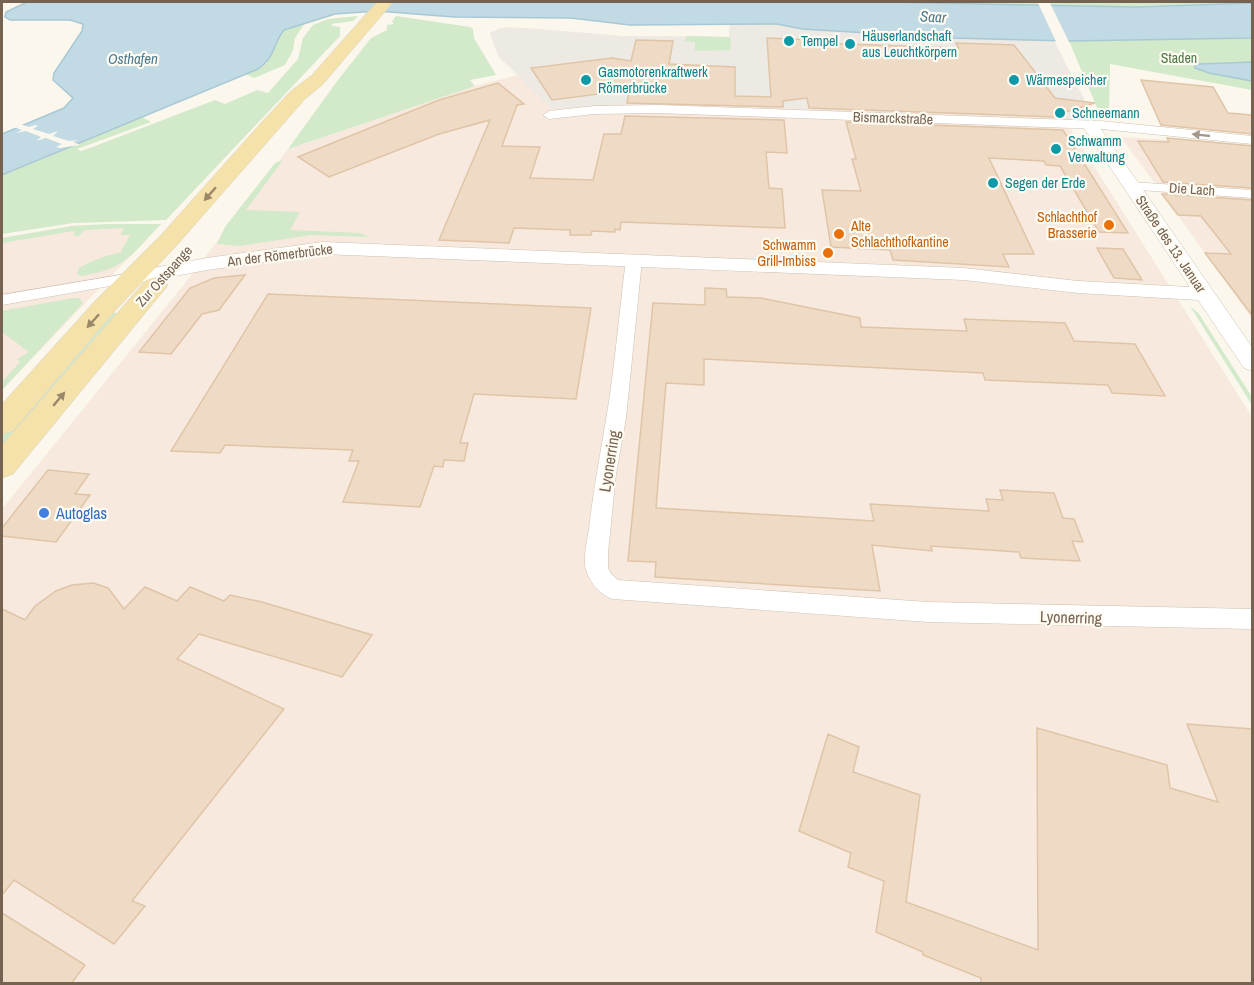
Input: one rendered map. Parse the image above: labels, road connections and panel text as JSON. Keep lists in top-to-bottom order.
{
  "streets": {
    "main road": ["Zur Ostspange"],
    "street": [
      "Bismarckstraße",
      "Die Lach",
      "Straße des 13. Januar",
      "An der Römerbrücke",
      "Lyonerring"
    ]
  },
  "crossings": [
    ["Bismarckstraße", "Straße des 13. Januar"],
    ["Die Lach", "Straße des 13. Januar"],
    ["An der Römerbrücke", "Zur Ostspange"],
    ["An der Römerbrücke", "Lyonerring"]
  ],
  "water": ["Saar", "Osthafen"],
  "parks": ["Staden"],
  "places": [
    "Tempel",
    "Häuserlandschaft aus Leuchtkörpern",
    "Gasmotorenkraftwerk Römerbrücke",
    "Wärmespeicher",
    "Schneemann",
    "Schwamm Verwaltung",
    "Segen der Erde",
    "Schlachthof Brasserie",
    "Alte Schlachthofkantine",
    "Schwamm Grill-Imbiss",
    "Autoglas"
  ]
}
